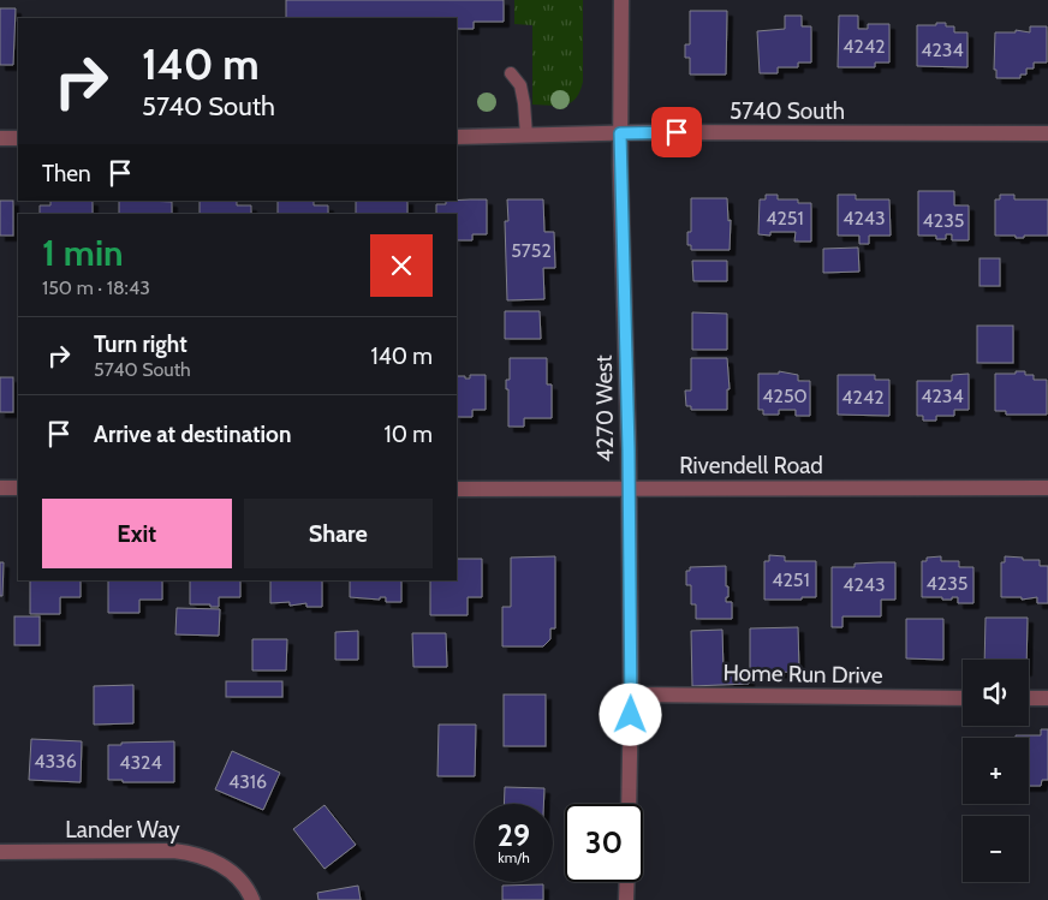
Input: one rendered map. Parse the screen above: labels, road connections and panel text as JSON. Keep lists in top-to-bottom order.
{
  "streets": {
    "street": [
      "5740 South",
      "4270 West",
      "Rivendell Road",
      "Home Run Drive",
      "Lander Way"
    ]
  },
  "crossings": [
    ["5740 South", "4270 West"],
    ["4270 West", "Rivendell Road"],
    ["4270 West", "Home Run Drive"]
  ],
  "house_numbers": [
    "4242",
    "4234",
    "4251",
    "4243",
    "4235",
    "5752",
    "4250",
    "4234",
    "4242",
    "4251",
    "4235",
    "4243",
    "4336",
    "4324",
    "4316"
  ],
  "page": {
    "turn": ["140 m", "5740 South"],
    "then": "Then",
    "heading": ["1 min", "150 m · 18:43"],
    "list": [
      {
        "name": "Turn right",
        "note": "5740 South",
        "value": "140 m"
      },
      {
        "name": "Arrive at destination",
        "value": "10 m"
      }
    ],
    "buttons": ["Exit", "Share"],
    "map_buttons": ["+", "−"],
    "speed": "29 km/h",
    "limit": "30"
  }
}
